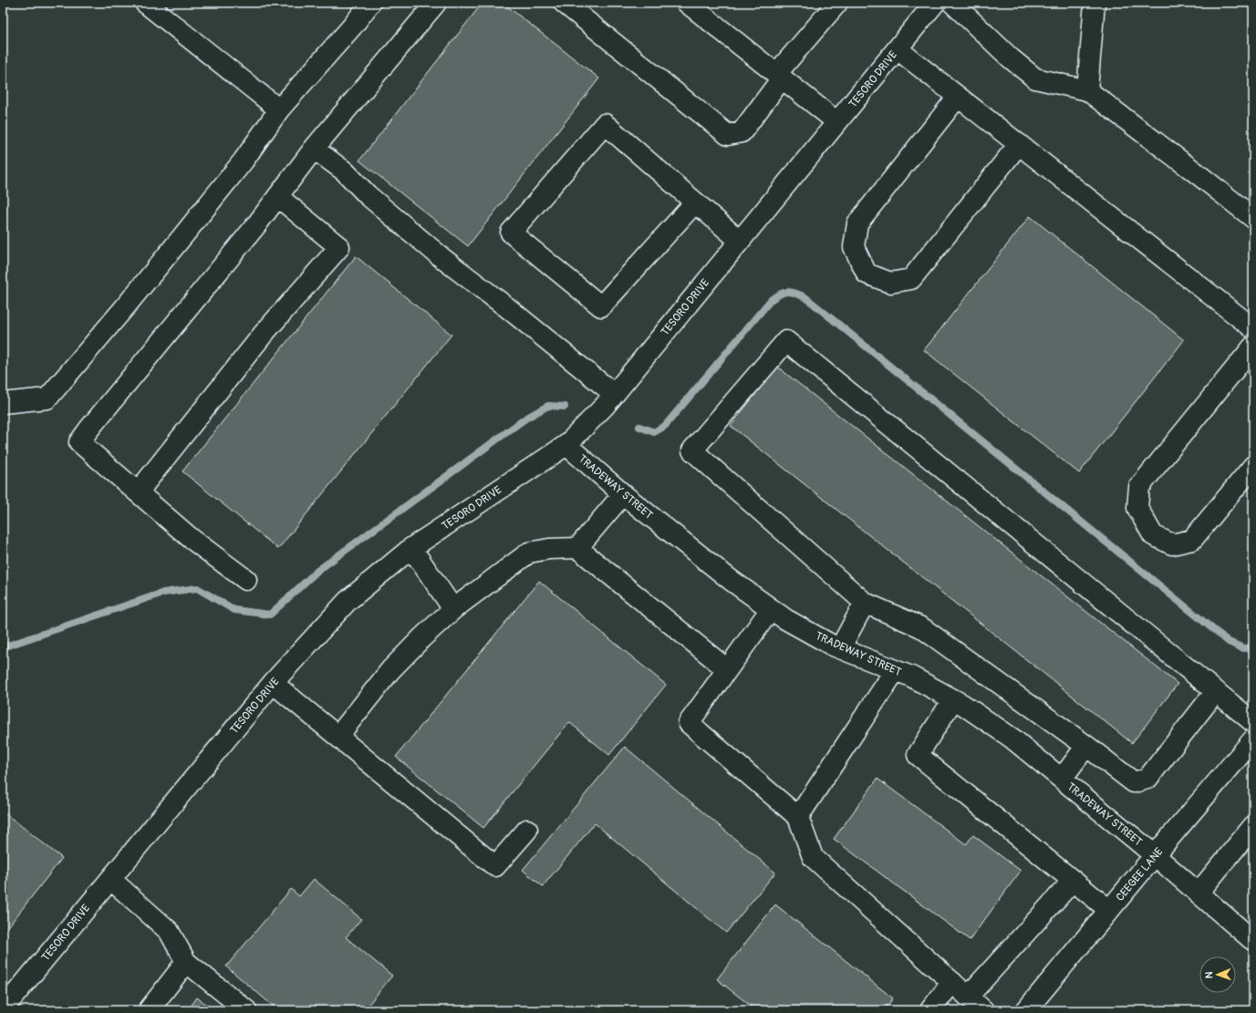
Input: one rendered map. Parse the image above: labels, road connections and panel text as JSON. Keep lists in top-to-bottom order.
{
  "streets": {
    "street": ["TESORO DRIVE", "TRADEWAY STREET", "CEEGEE LANE"]
  },
  "crossings": [
    ["TESORO DRIVE", "TRADEWAY STREET"],
    ["TRADEWAY STREET", "CEEGEE LANE"]
  ],
  "north": "left"
}
